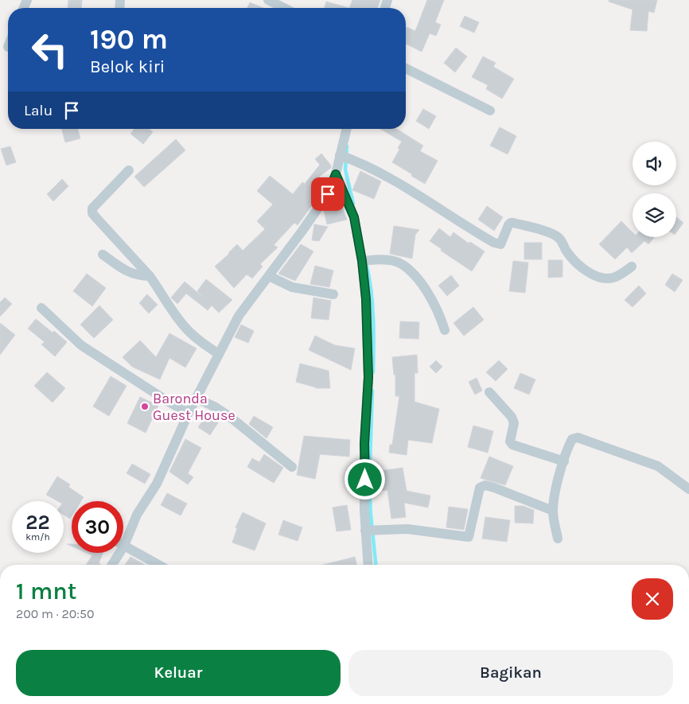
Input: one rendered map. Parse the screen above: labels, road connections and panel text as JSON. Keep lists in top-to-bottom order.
{
  "places": ["Baronda Guest House"],
  "page": {
    "turn": ["190 m", "Belok kiri"],
    "then": "Lalu",
    "speed": "22 km/h",
    "limit": "30",
    "heading": ["1 mnt", "200 m · 20:50"],
    "buttons": ["Keluar", "Bagikan"]
  }
}
